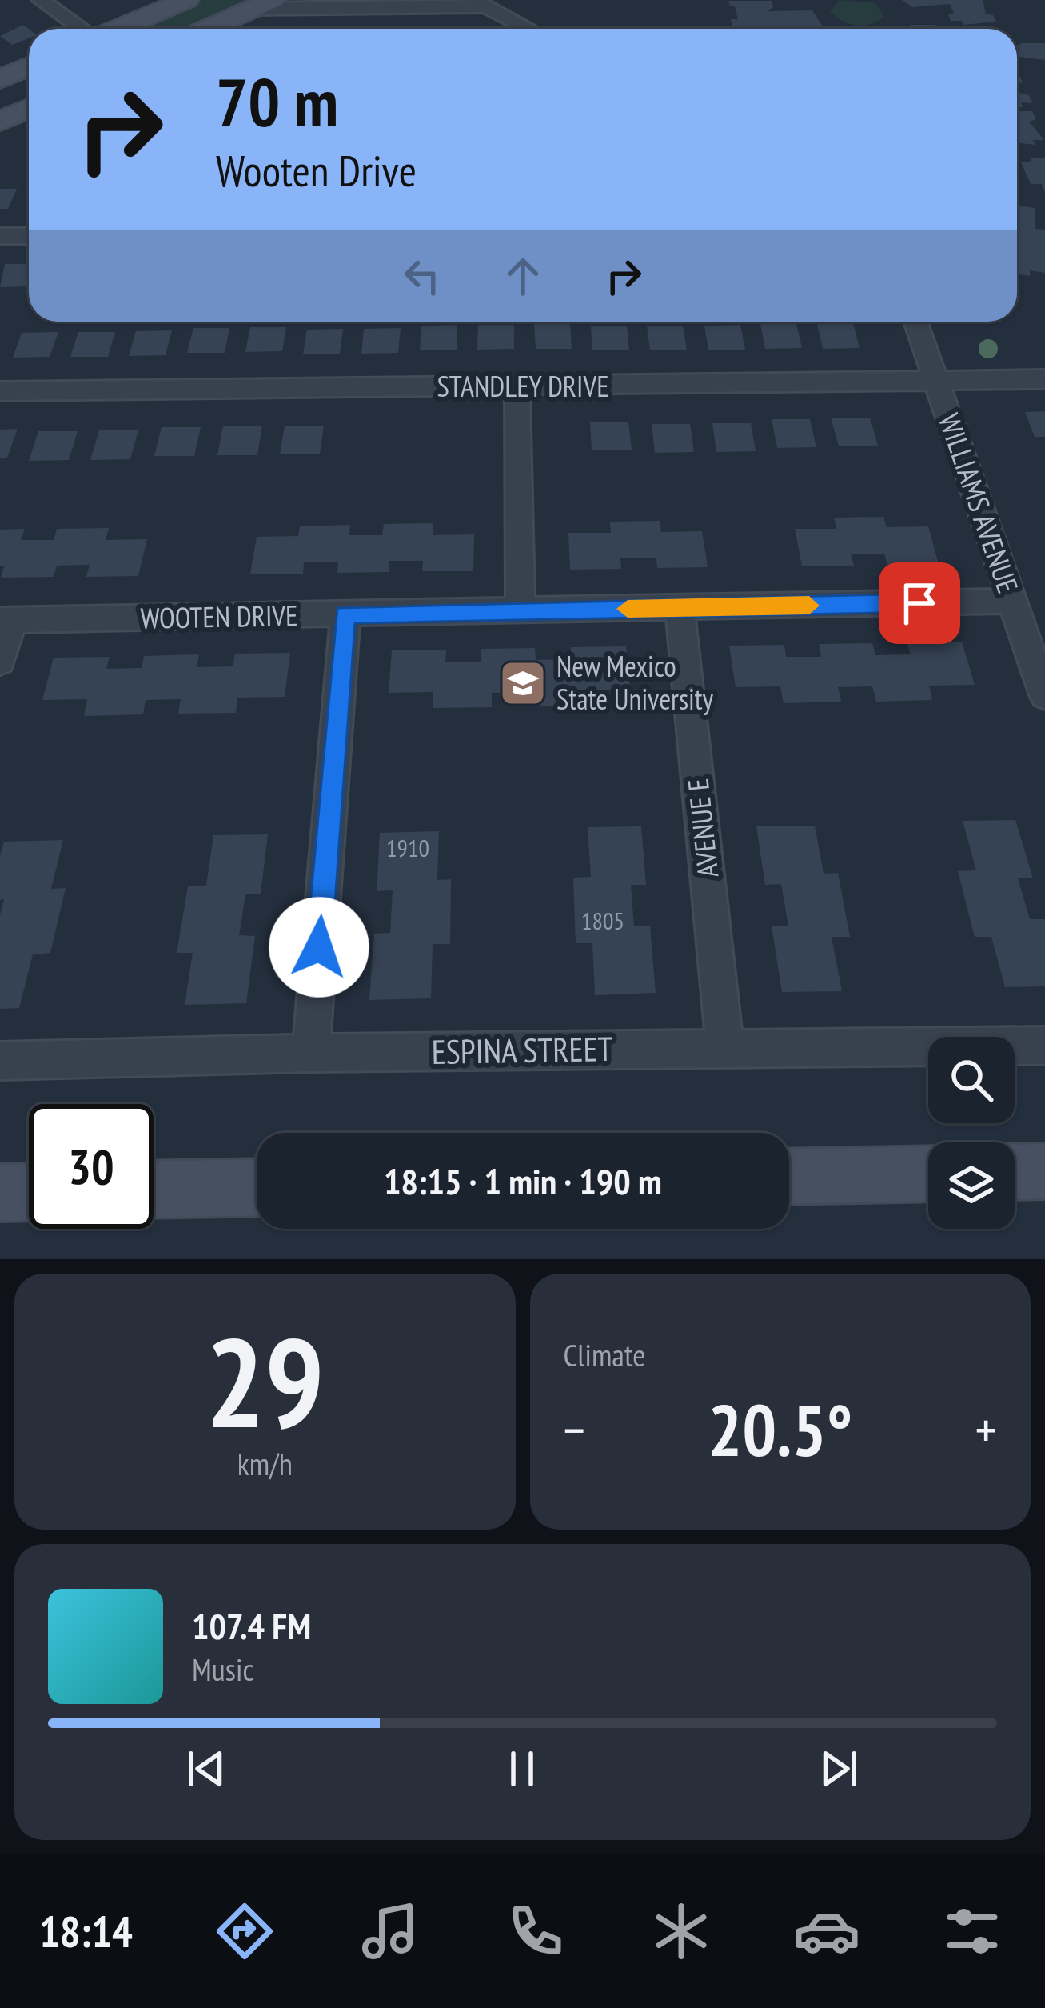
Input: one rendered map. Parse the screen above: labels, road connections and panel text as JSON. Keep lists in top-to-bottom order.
{
  "streets": {
    "street": [
      "STANDLEY DRIVE",
      "WILLIAMS AVENUE",
      "WOOTEN DRIVE",
      "AVENUE E",
      "ESPINA STREET"
    ]
  },
  "crossings": [
    ["STANDLEY DRIVE", "WILLIAMS AVENUE"],
    ["WILLIAMS AVENUE", "WOOTEN DRIVE"],
    ["WOOTEN DRIVE", "AVENUE E"],
    ["AVENUE E", "ESPINA STREET"]
  ],
  "places": {
    "school or university": ["New Mexico State University"]
  },
  "house_numbers": ["1910", "1805"],
  "page": {
    "turn": ["70 m", "Wooten Drive"],
    "limit": "30",
    "trip": "18:15 · 1 min · 190 m",
    "tile": [
      ["29", "km/h"],
      "Climate"
    ],
    "heat": ["−", "20.5°", "+"],
    "song": ["107.4 FM", "Music"],
    "tabs": "18:14"
  }
}
